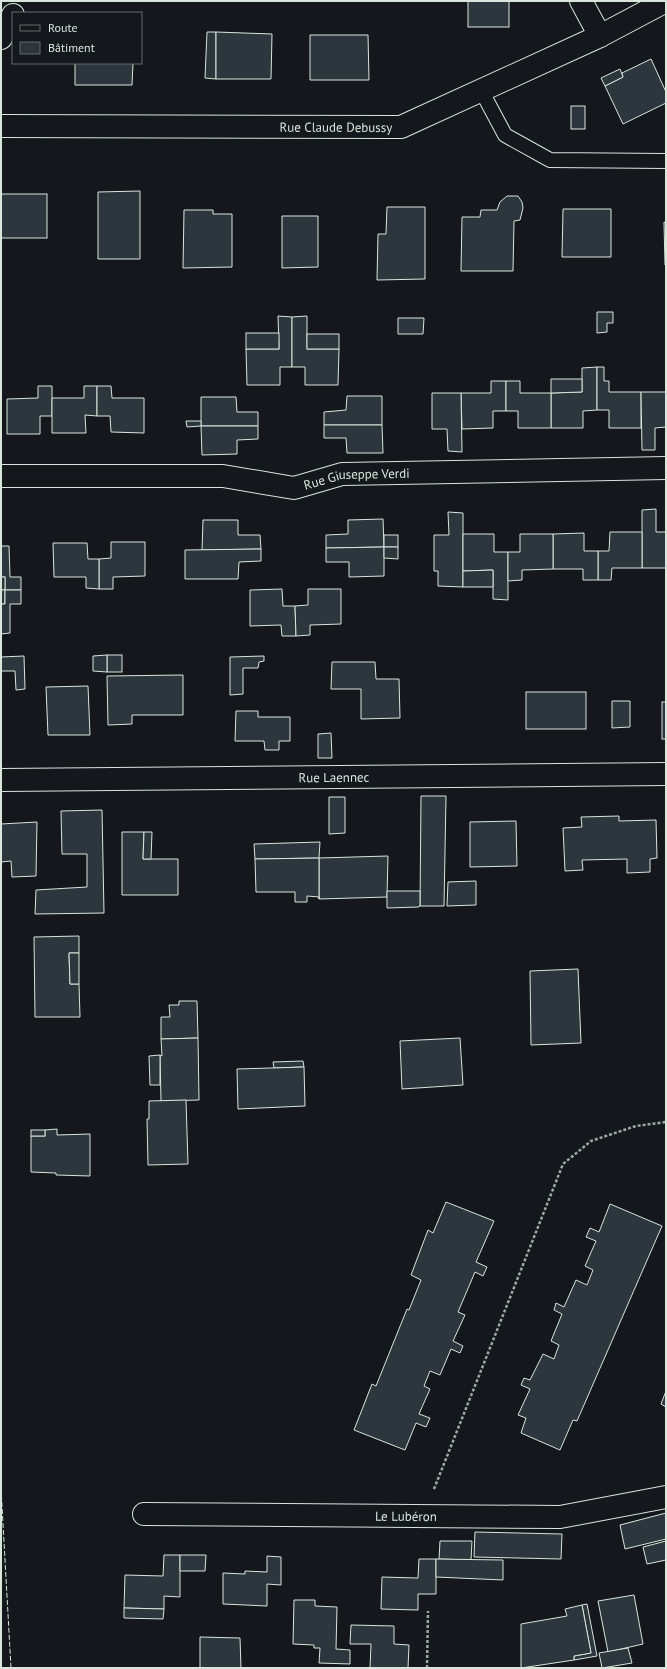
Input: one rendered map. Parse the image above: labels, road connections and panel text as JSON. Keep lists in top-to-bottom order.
{
  "streets": {
    "street": [
      "Rue Claude Debussy",
      "Rue Giuseppe Verdi",
      "Rue Laennec",
      "Le Lubéron"
    ]
  },
  "legend": ["Route", "Bâtiment"]
}
